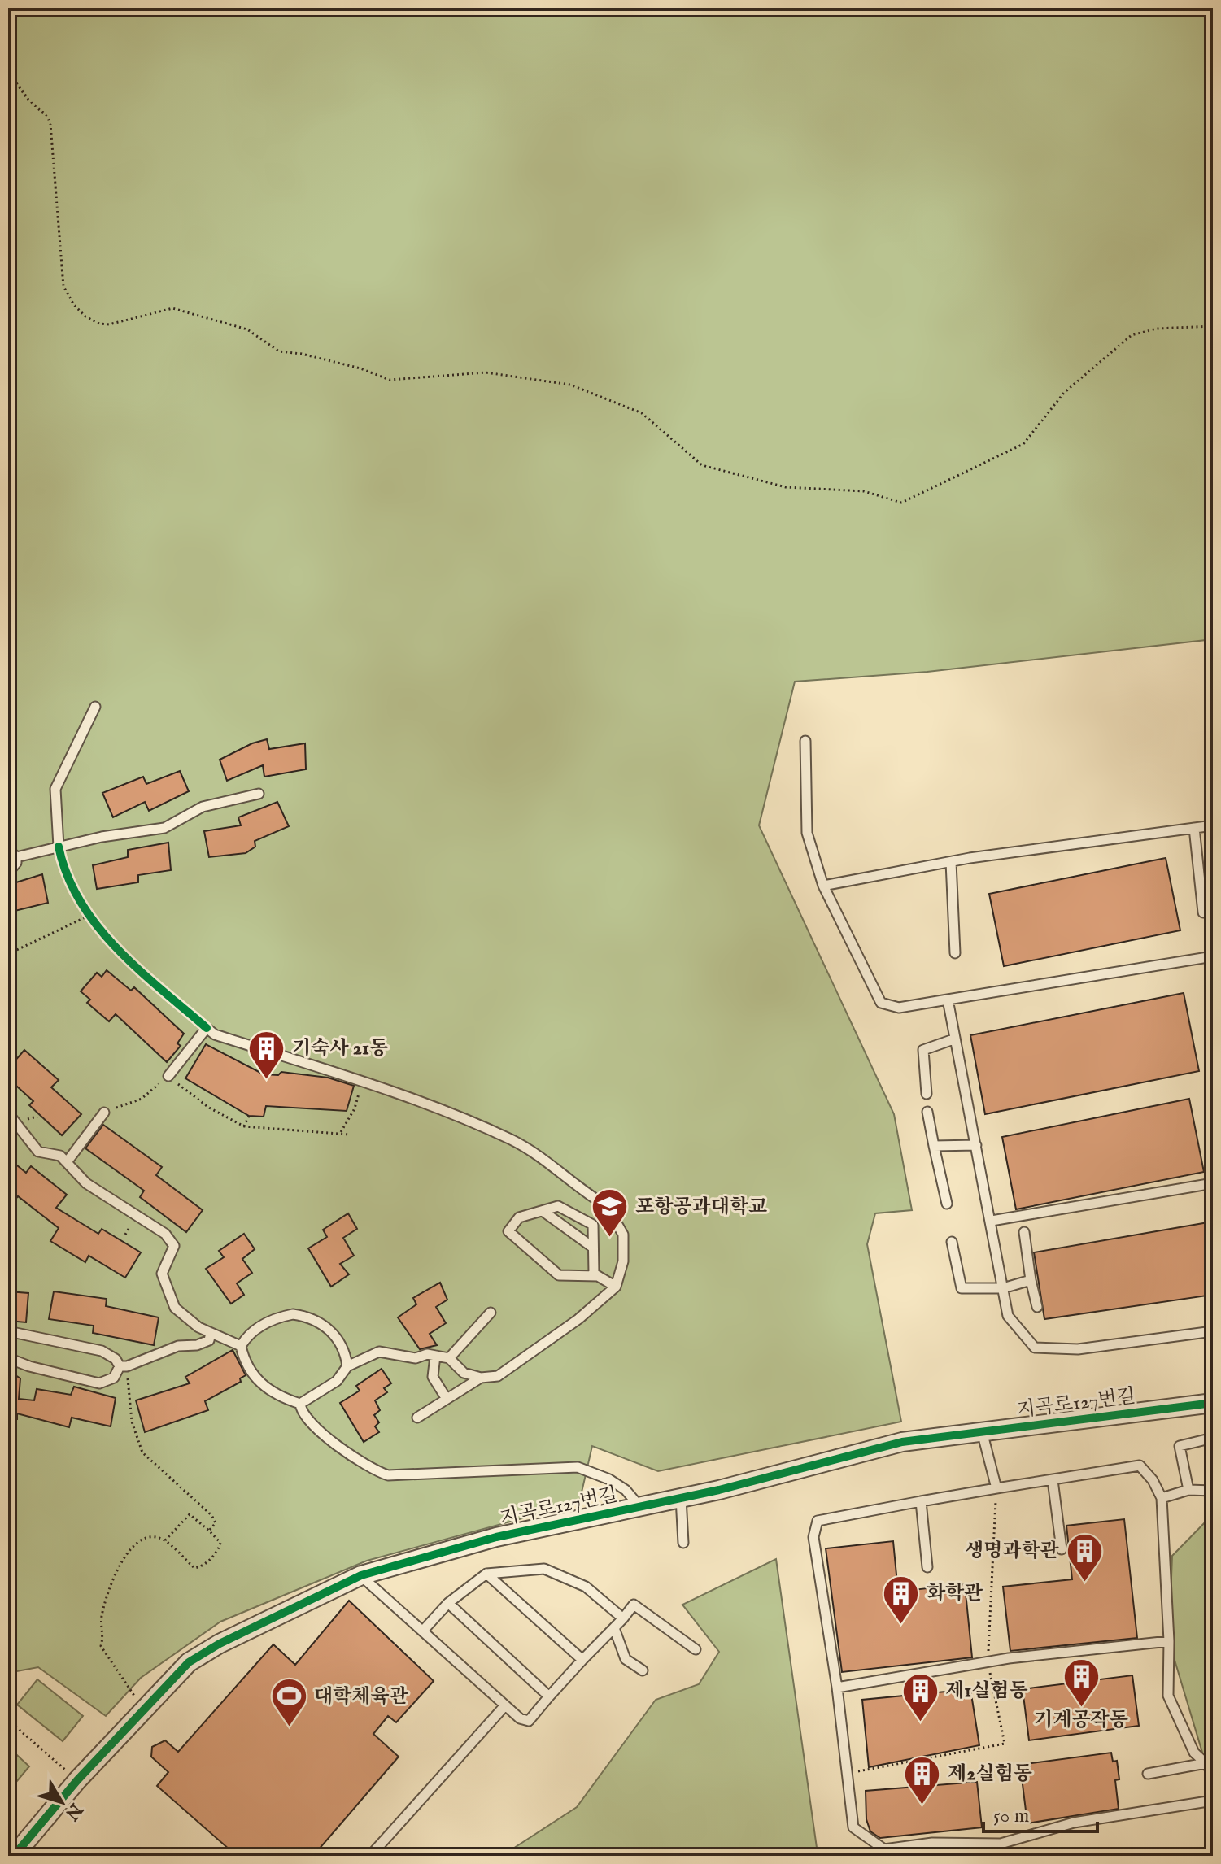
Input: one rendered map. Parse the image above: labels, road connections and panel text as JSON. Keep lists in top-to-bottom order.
{
  "streets": {
    "street": ["지곡로127번길"]
  },
  "places": {
    "building": [
      "기숙사 21동",
      "생명과학관",
      "화학관",
      "기계공작동",
      "제1실험동",
      "제2실험동"
    ],
    "school or university": ["포항공과대학교"],
    "sports": ["대학체육관"]
  },
  "scale_bar": "50 m",
  "north": "bottom right"
}
